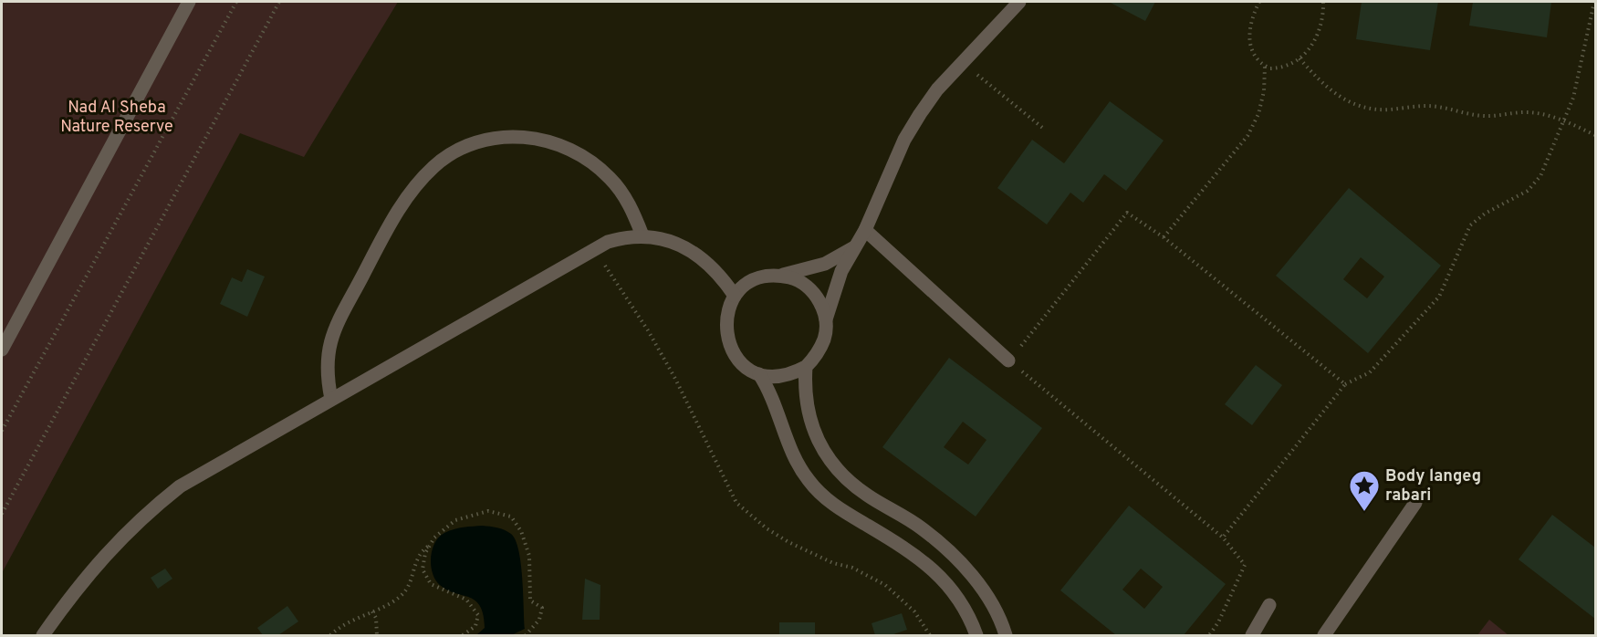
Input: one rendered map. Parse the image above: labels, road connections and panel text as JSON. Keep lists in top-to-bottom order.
{
  "parks": ["Nad Al Sheba Nature Reserve"],
  "places": {
    "place": ["Body langeg rabari"]
  }
}
